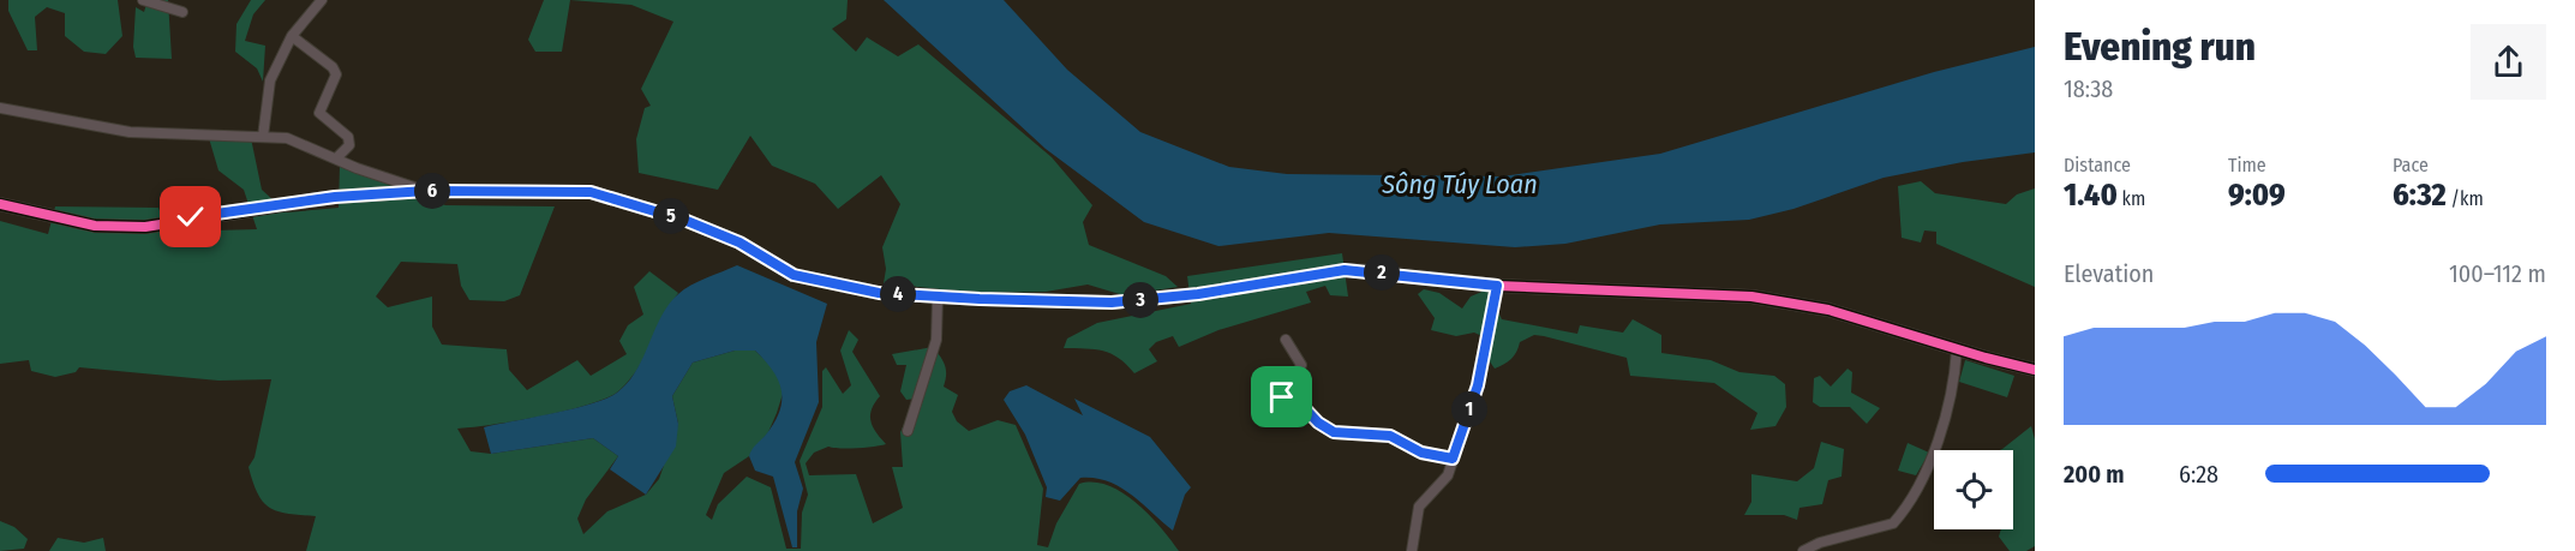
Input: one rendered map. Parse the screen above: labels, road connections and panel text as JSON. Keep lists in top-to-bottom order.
{
  "water": ["Sông Túy Loan"],
  "page": {
    "heading": ["Evening run", "18:38"],
    "stats": [
      ["Distance", "1.40 km"],
      ["Time", "9:09"],
      ["Pace", "6:32 /km"]
    ],
    "pins": [
      "6",
      "5",
      "2",
      "4",
      "3",
      "1"
    ],
    "chart": ["Elevation", "100–112 m"],
    "list": [
      {
        "name": "200 m",
        "note": "6:28"
      }
    ]
  }
}
